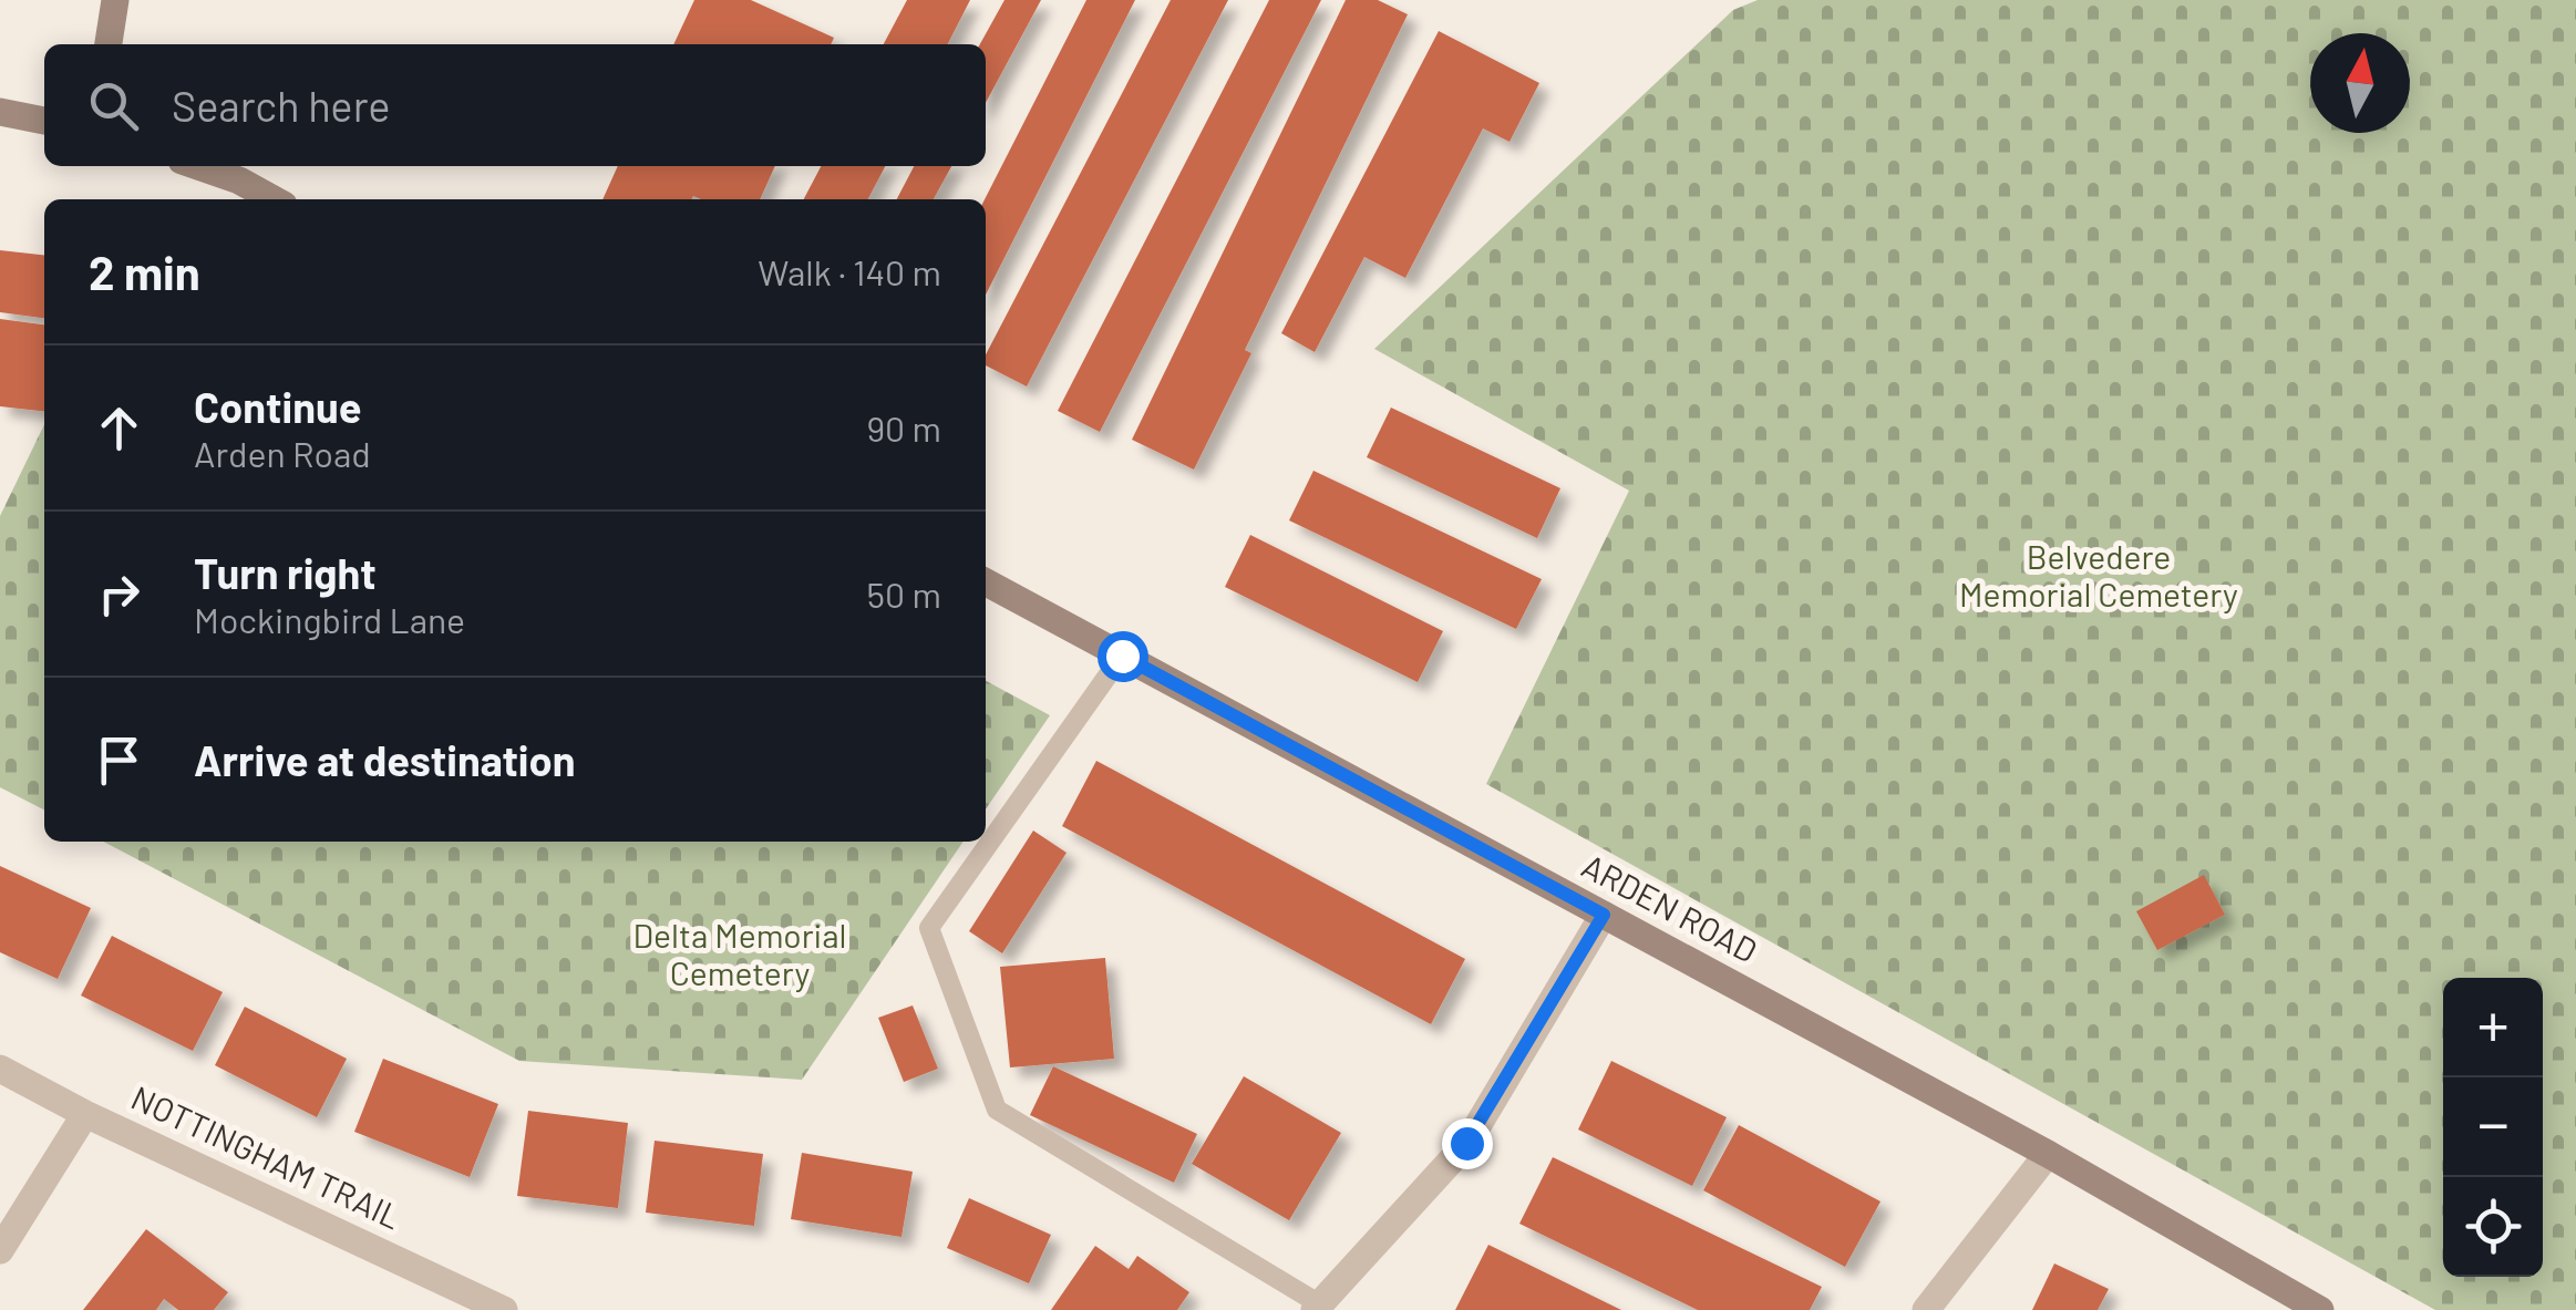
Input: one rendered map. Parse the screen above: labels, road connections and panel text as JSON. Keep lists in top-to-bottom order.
{
  "streets": {
    "main road": ["ARDEN ROAD"],
    "street": ["NOTTINGHAM TRAIL"]
  },
  "parks": ["Belvedere Memorial Cemetery", "Delta Memorial Cemetery"],
  "north": "top",
  "page": {
    "search": "Search here",
    "heading": ["2 min", "Walk · 140 m"],
    "list": [
      ["Continue", "Arden Road", "90 m"],
      ["Turn right", "Mockingbird Lane", "50 m"],
      "Arrive at destination"
    ],
    "map_buttons": ["+", "−"]
  }
}
